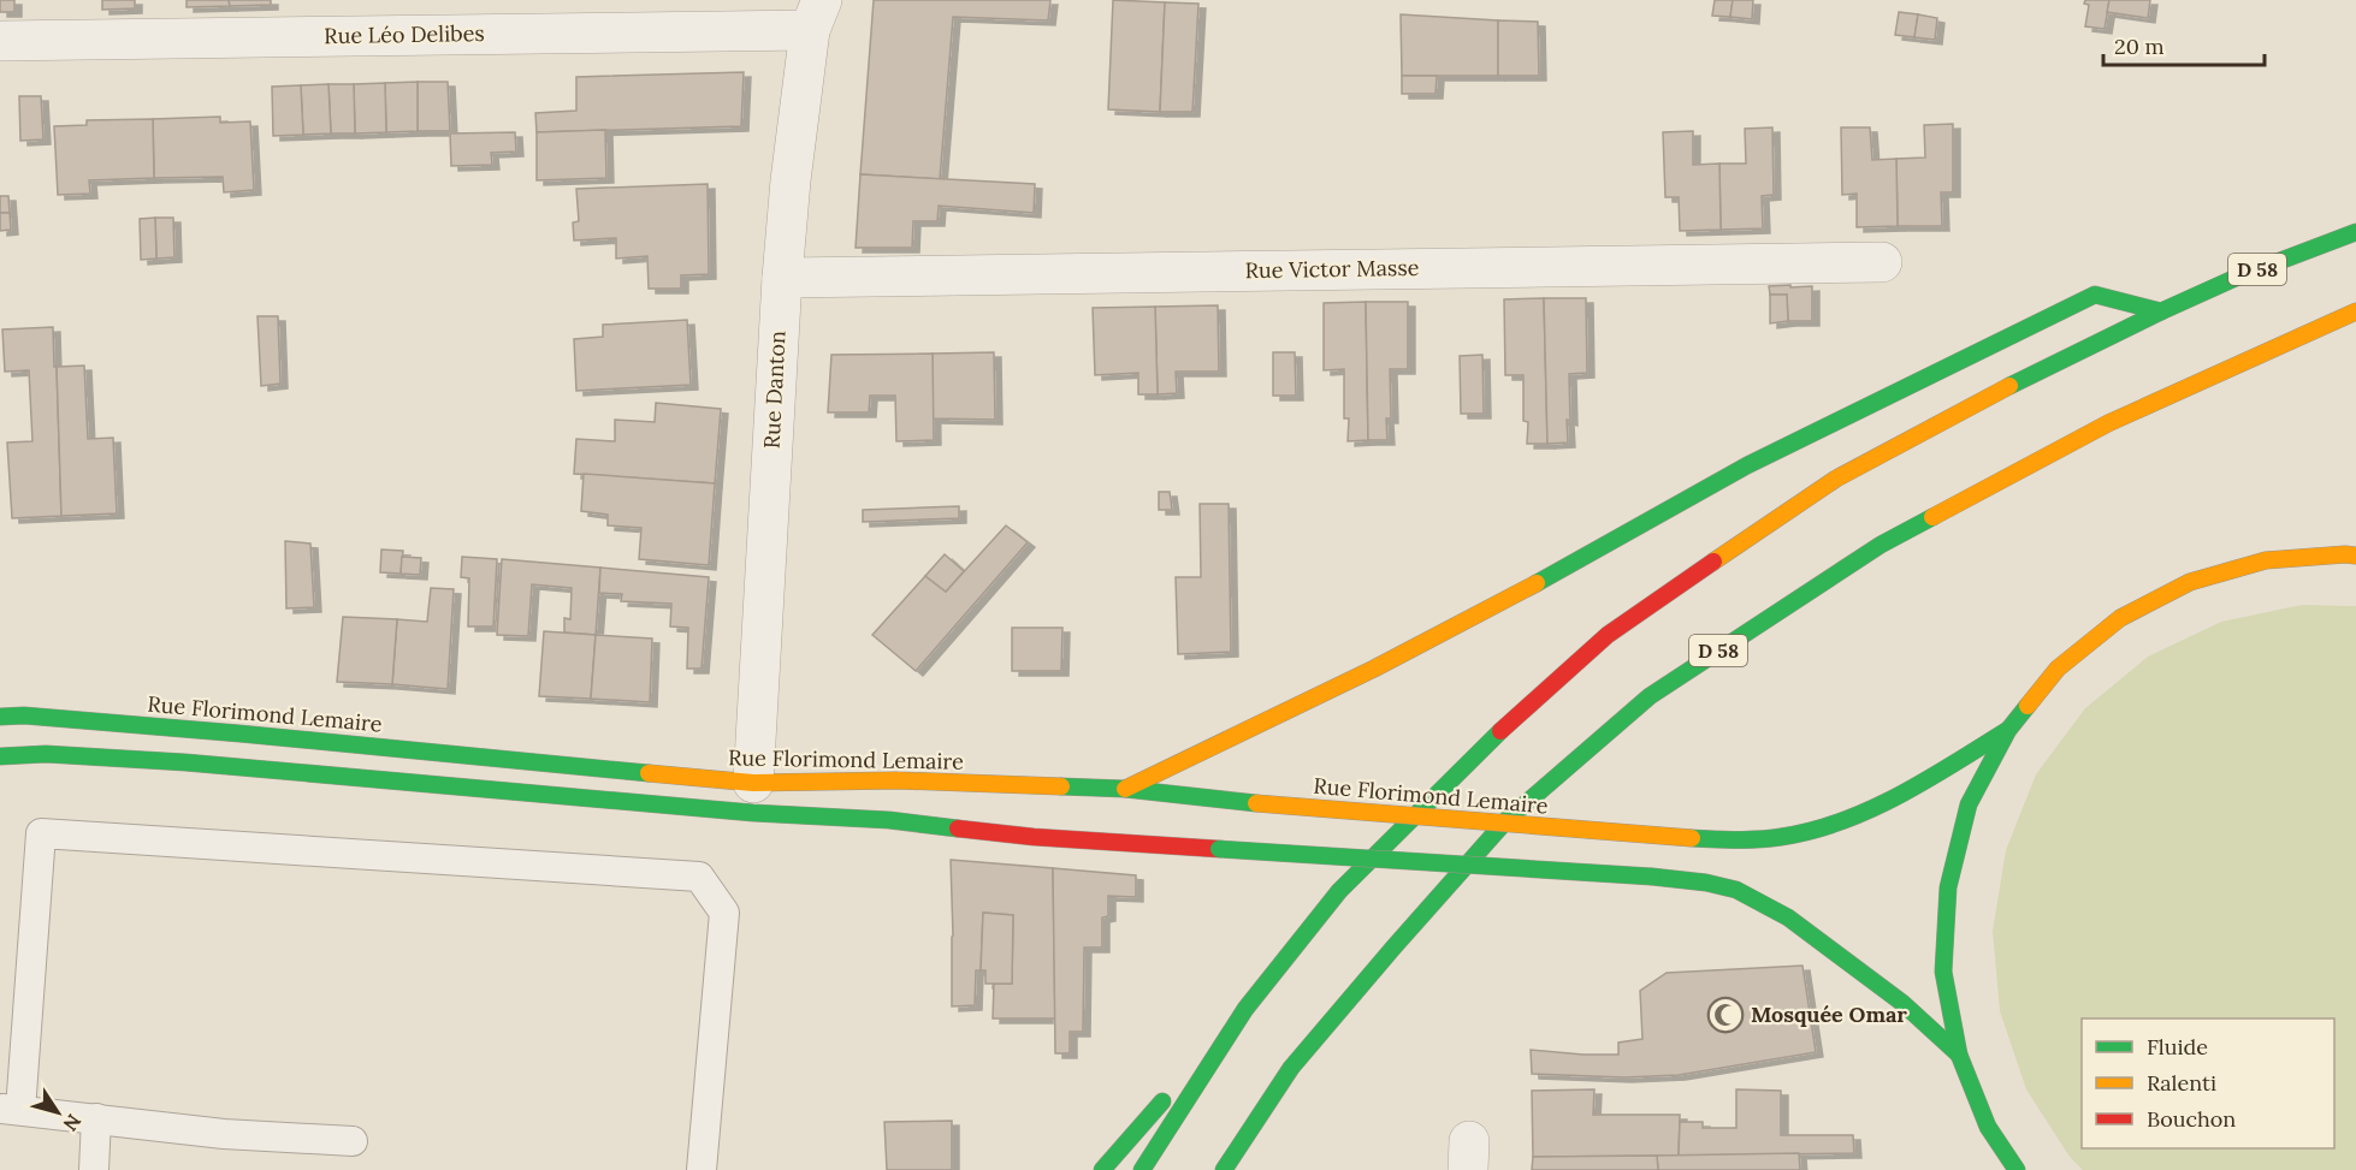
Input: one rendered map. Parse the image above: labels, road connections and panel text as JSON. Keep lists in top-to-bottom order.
{
  "streets": {
    "main road": ["D 58", "Rue Florimond Lemaire"],
    "street": ["Rue Léo Delibes", "Rue Victor Masse", "Rue Danton"]
  },
  "crossings": [
    ["Rue Léo Delibes", "Rue Danton"],
    ["Rue Victor Masse", "Rue Danton"],
    ["Rue Danton", "Rue Florimond Lemaire"]
  ],
  "places": {
    "mosque": ["Mosquée Omar"]
  },
  "legend": ["Fluide", "Ralenti", "Bouchon"],
  "scale_bar": "20 m",
  "north": "bottom right"
}
